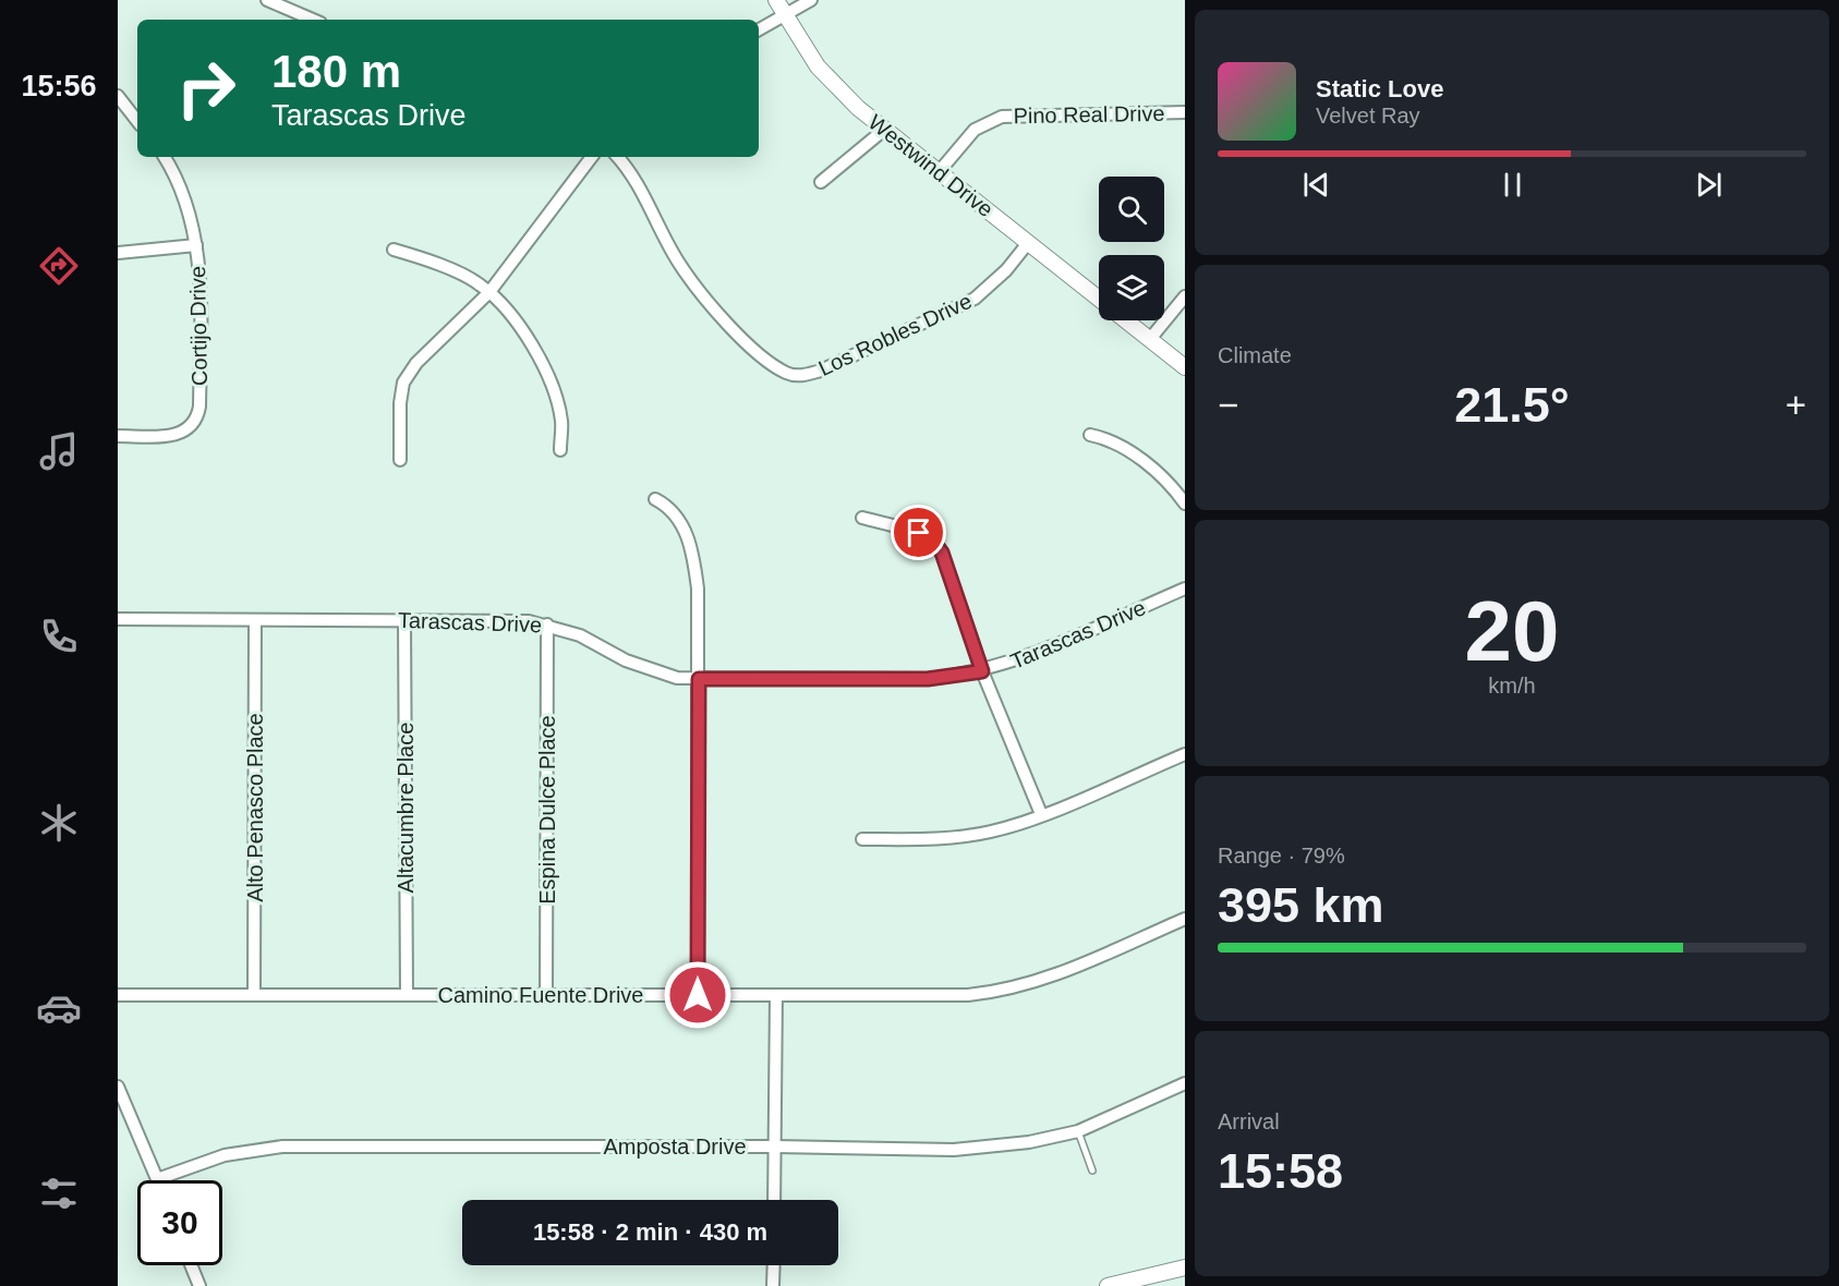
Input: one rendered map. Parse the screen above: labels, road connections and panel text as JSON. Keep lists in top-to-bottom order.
{
  "streets": {
    "main road": ["Westwind Drive"],
    "street": [
      "Pino Real Drive",
      "Cortijo Drive",
      "Los Robles Drive",
      "Tarascas Drive",
      "Alto Penasco Place",
      "Altacumbre Place",
      "Espina Dulce Place",
      "Camino Fuente Drive",
      "Amposta Drive"
    ]
  },
  "crossings": [
    ["Pino Real Drive", "Westwind Drive"],
    ["Westwind Drive", "Los Robles Drive"],
    ["Tarascas Drive", "Alto Penasco Place"],
    ["Tarascas Drive", "Altacumbre Place"],
    ["Tarascas Drive", "Espina Dulce Place"],
    ["Alto Penasco Place", "Camino Fuente Drive"],
    ["Altacumbre Place", "Camino Fuente Drive"],
    ["Espina Dulce Place", "Camino Fuente Drive"]
  ],
  "page": {
    "tabs": "15:56",
    "turn": ["180 m", "Tarascas Drive"],
    "song": ["Static Love", "Velvet Ray"],
    "tile": [
      "Climate",
      ["20", "km/h"],
      ["Range · 79%", "395 km"],
      ["Arrival", "15:58"]
    ],
    "heat": ["−", "21.5°", "+"],
    "limit": "30",
    "trip": "15:58 · 2 min · 430 m"
  }
}
